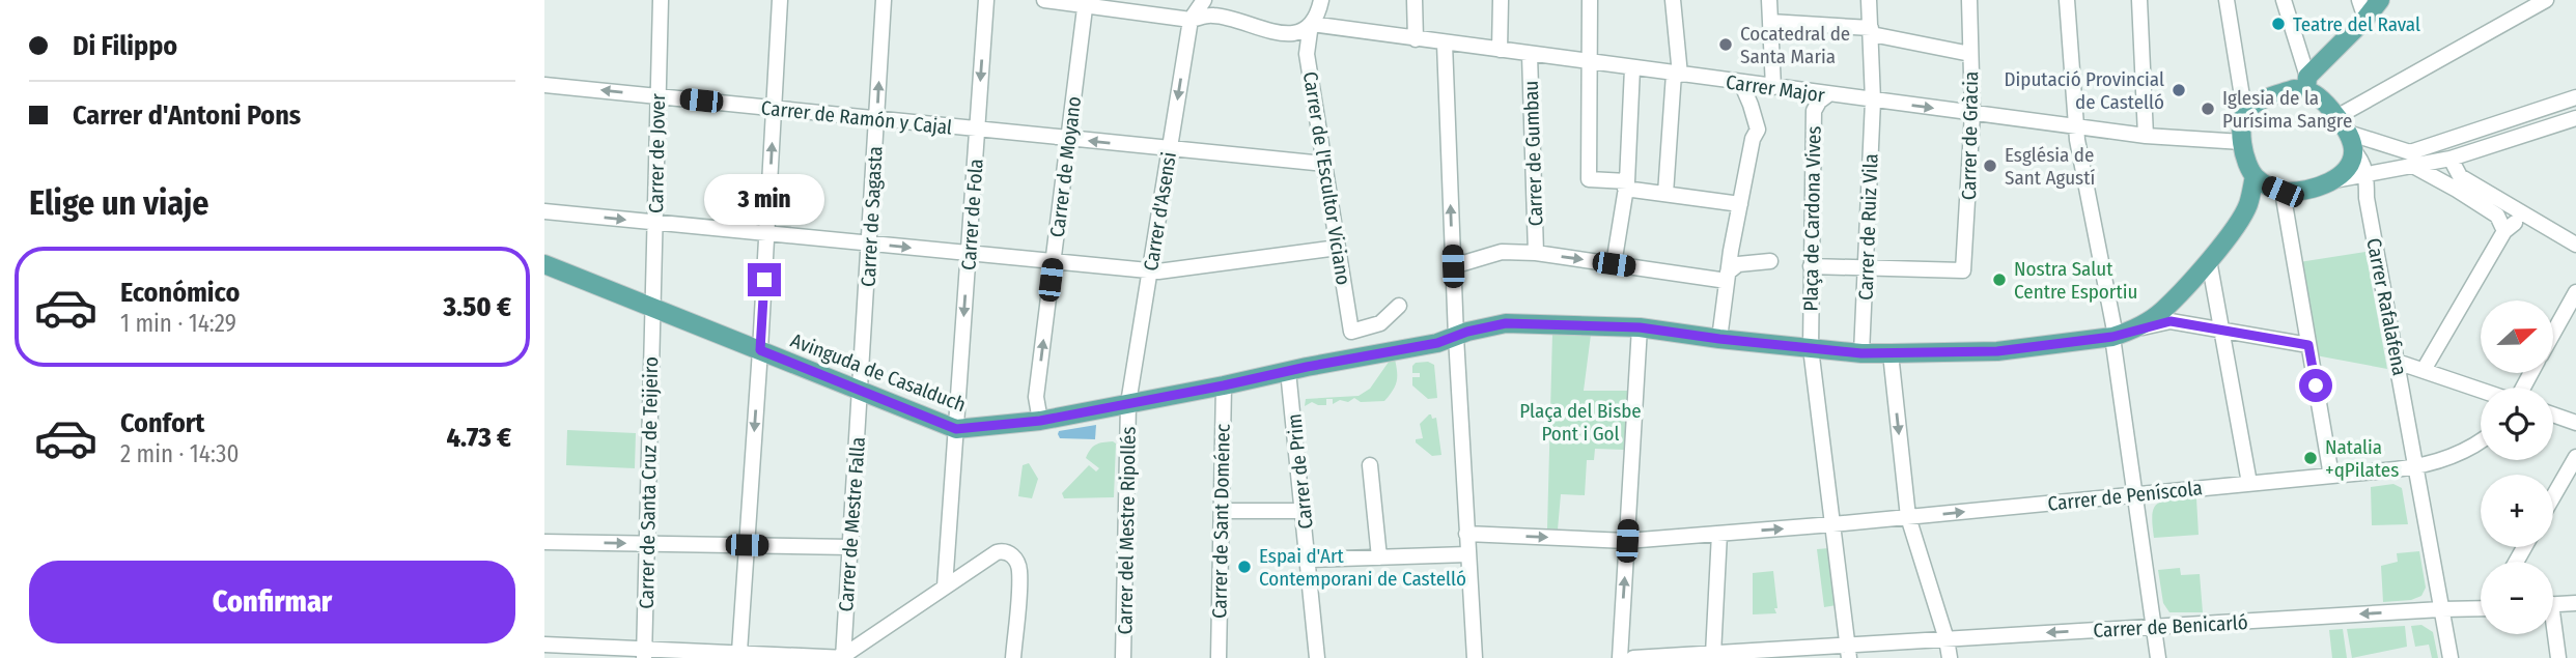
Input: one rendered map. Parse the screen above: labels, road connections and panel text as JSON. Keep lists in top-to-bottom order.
{
  "streets": {
    "main road": ["Avinguda de Casalduch"],
    "street": [
      "Carrer Major",
      "Carrer de Ramón y Cajal",
      "Carrer de Gràcia",
      "Carrer de Jover",
      "Carrer de Gumbau",
      "Carrer de Moyano",
      "Carrer de l'Escultor Viciano",
      "Carrer d'Asensi",
      "Carrer de Fola",
      "Carrer de Sagasta",
      "Plaça de Cardona Vives",
      "Carrer de Ruiz Vila",
      "Carrer Rafalafena",
      "Carrer de Prim",
      "Carrer de Santa Cruz de Teijeiro",
      "Carrer de Peníscola",
      "Carrer de Sant Doménec",
      "Carrer de Mestre Falla",
      "Carrer del Mestre Ripollés",
      "Carrer de Benicarló"
    ]
  },
  "crossings": [
    ["Carrer Major", "Carrer de Gràcia"],
    ["Carrer Major", "Carrer de Gumbau"],
    ["Carrer Major", "Carrer de l'Escultor Viciano"],
    ["Carrer Major", "Plaça de Cardona Vives"],
    ["Carrer Major", "Carrer de Ruiz Vila"],
    ["Carrer Major", "Carrer Rafalafena"],
    ["Carrer de Ramón y Cajal", "Carrer de Jover"],
    ["Carrer de Ramón y Cajal", "Carrer de Moyano"],
    ["Carrer de Ramón y Cajal", "Carrer de l'Escultor Viciano"],
    ["Carrer de Ramón y Cajal", "Carrer d'Asensi"],
    ["Carrer de Ramón y Cajal", "Carrer de Fola"],
    ["Carrer de Ramón y Cajal", "Carrer de Sagasta"],
    ["Carrer de Gràcia", "Carrer de Ruiz Vila"],
    ["Carrer de Jover", "Avinguda de Casalduch"],
    ["Carrer de Jover", "Carrer de Santa Cruz de Teijeiro"],
    ["Carrer de Moyano", "Avinguda de Casalduch"],
    ["Carrer d'Asensi", "Avinguda de Casalduch"],
    ["Carrer d'Asensi", "Carrer del Mestre Ripollés"],
    ["Carrer de Fola", "Avinguda de Casalduch"],
    ["Carrer de Sagasta", "Avinguda de Casalduch"],
    ["Carrer de Sagasta", "Carrer de Mestre Falla"],
    ["Plaça de Cardona Vives", "Avinguda de Casalduch"],
    ["Plaça de Cardona Vives", "Carrer de Peníscola"],
    ["Plaça de Cardona Vives", "Carrer de Benicarló"],
    ["Carrer de Ruiz Vila", "Avinguda de Casalduch"],
    ["Carrer Rafalafena", "Carrer de Peníscola"],
    ["Carrer Rafalafena", "Carrer de Benicarló"],
    ["Avinguda de Casalduch", "Carrer de Prim"],
    ["Avinguda de Casalduch", "Carrer de Santa Cruz de Teijeiro"],
    ["Avinguda de Casalduch", "Carrer de Sant Doménec"],
    ["Avinguda de Casalduch", "Carrer de Mestre Falla"],
    ["Avinguda de Casalduch", "Carrer del Mestre Ripollés"]
  ],
  "one_way": [
    "Carrer de Moyano",
    "Carrer de Fola",
    "Carrer de Peníscola",
    "Carrer de Benicarló"
  ],
  "parks": ["Plaça del Bisbe Pont i Gol"],
  "places": [
    "Teatre del Raval",
    "Cocatedral de Santa Maria",
    "Diputació Provincial de Castelló",
    "Iglesia de la Purísima Sangre",
    "Església de Sant Agustí",
    "Nostra Salut Centre Esportiu",
    "Natalia +qPilates",
    "Espai d'Art Contemporani de Castelló"
  ],
  "north": "right",
  "page": {
    "banner": ["Di Filippo", "Carrer d'Antoni Pons"],
    "heading": "Elige un viaje",
    "bubble": "3 min",
    "list": [
      {
        "name": "Económico",
        "note": "1 min · 14:29",
        "value": "3.50 €"
      },
      {
        "name": "Confort",
        "note": "2 min · 14:30",
        "value": "4.73 €"
      }
    ],
    "map_buttons": ["+", "−"],
    "buttons": "Confirmar"
  }
}
